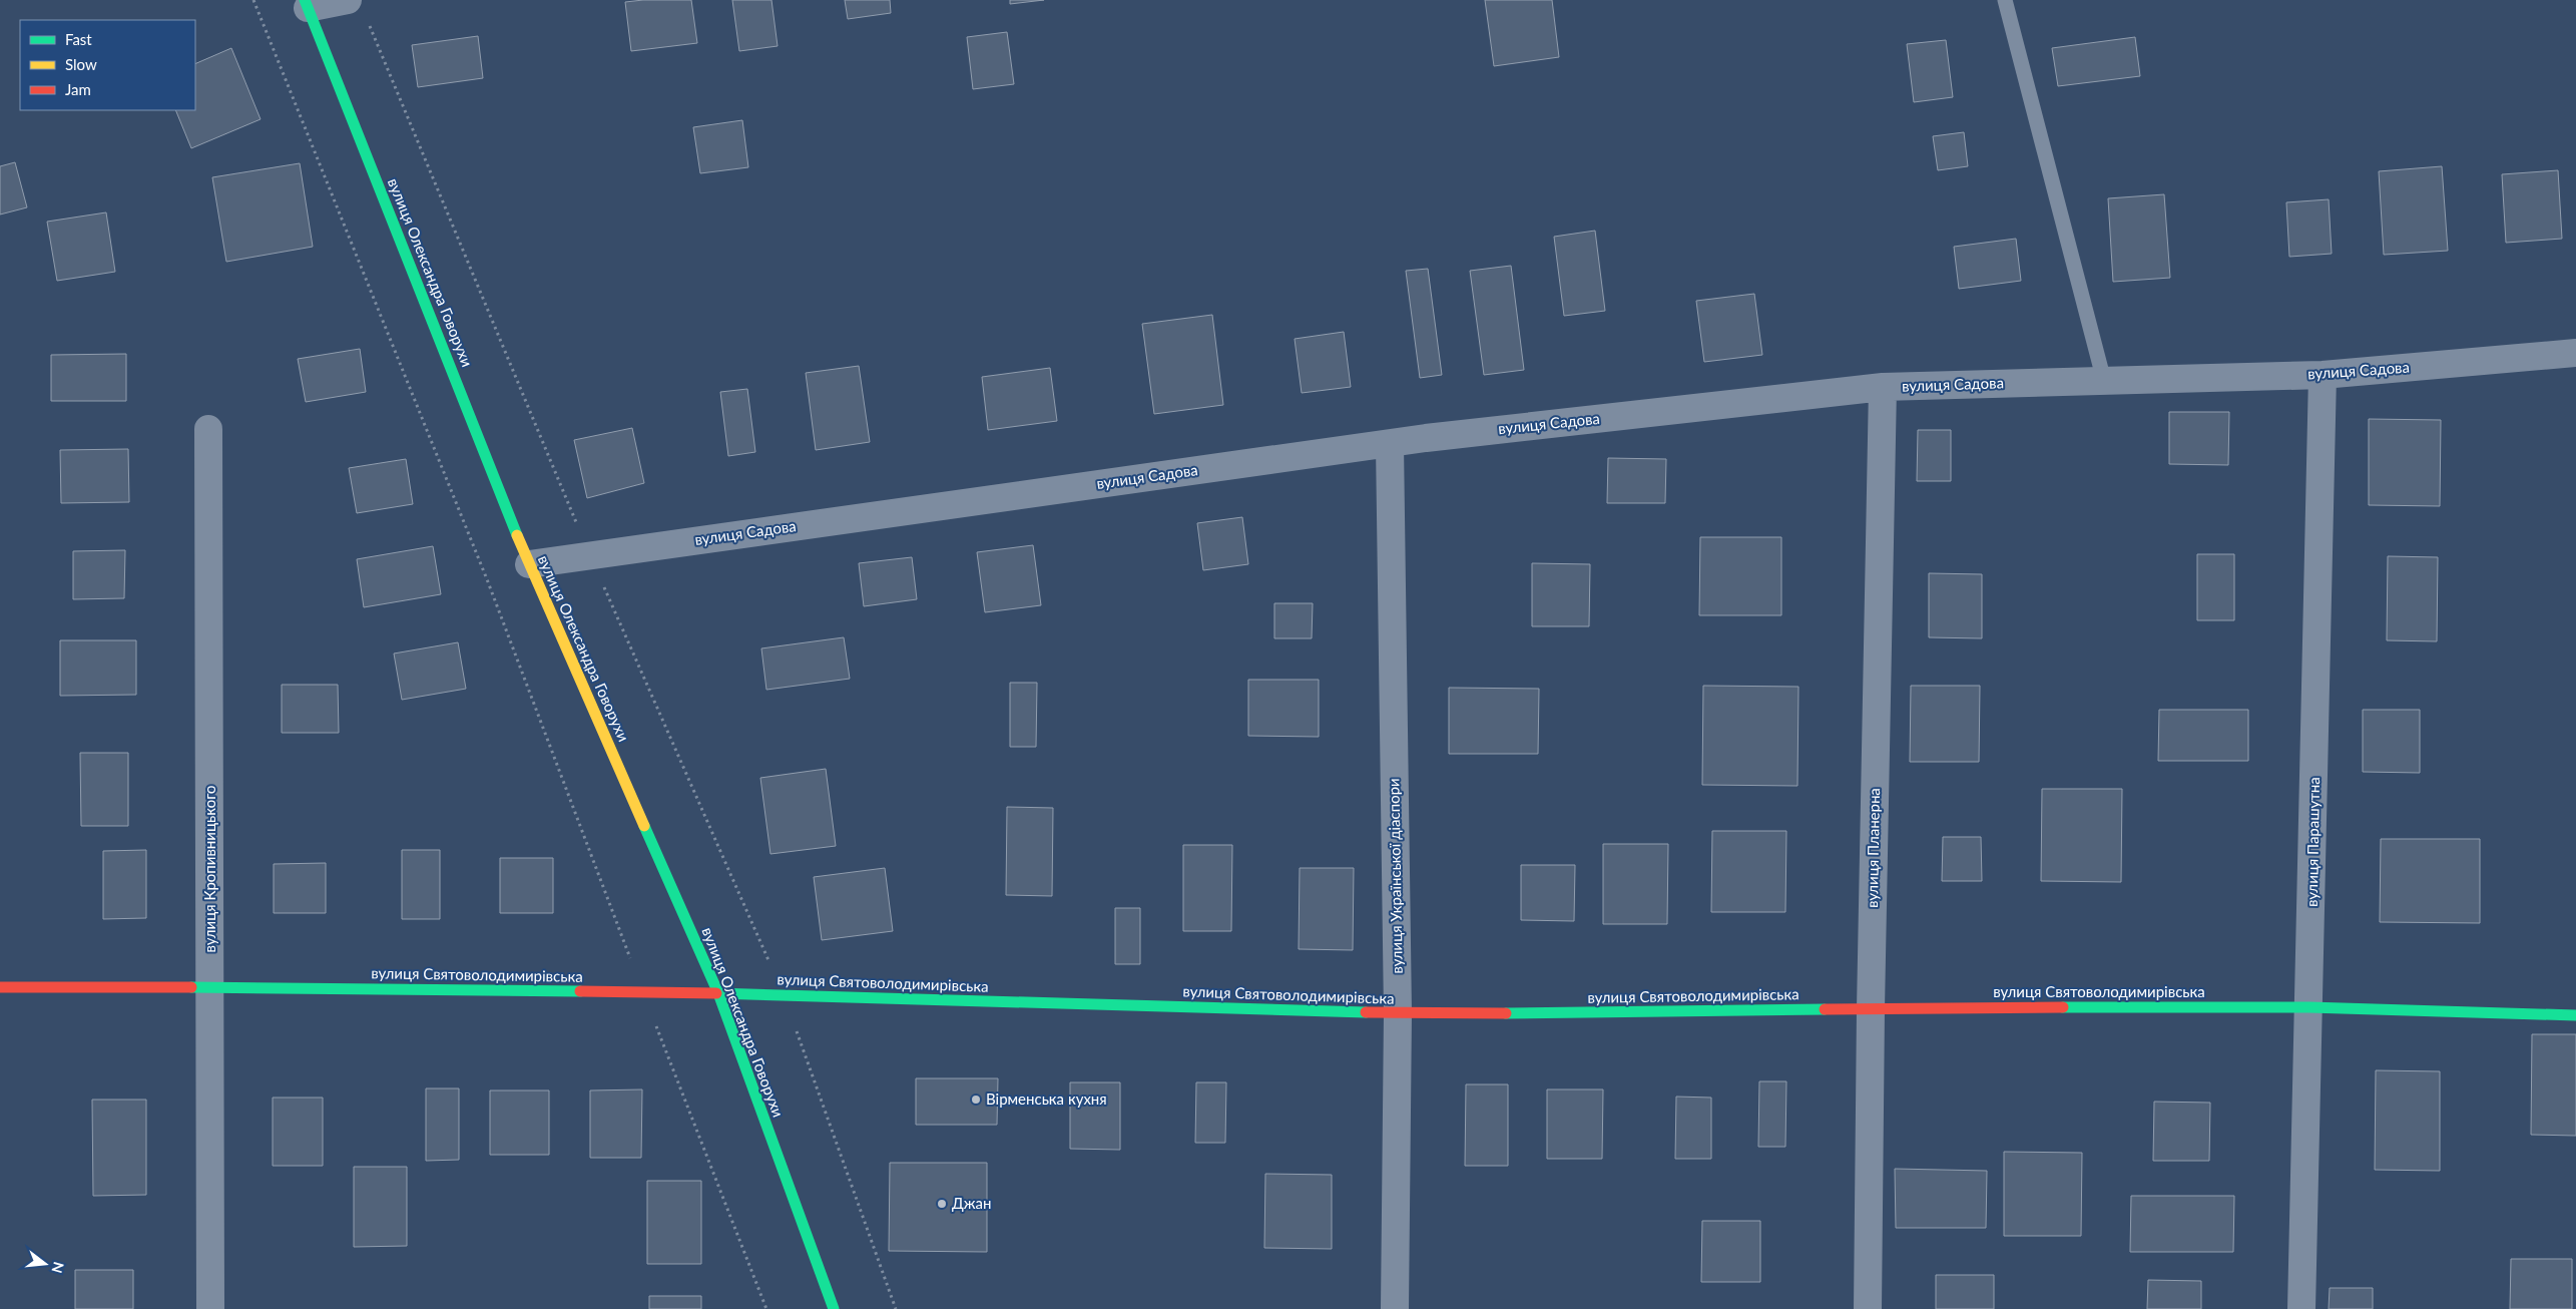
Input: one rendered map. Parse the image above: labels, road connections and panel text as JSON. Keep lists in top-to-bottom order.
{
  "streets": {
    "street": [
      "вулиця Олександра Говорухи",
      "вулиця Садова",
      "вулиця Парашутна",
      "вулиця Планерна",
      "вулиця Кропивницького",
      "вулиця Української діаспори",
      "вулиця Святоволодимирівська"
    ]
  },
  "crossings": [
    ["вулиця Олександра Говорухи", "вулиця Садова"],
    ["вулиця Олександра Говорухи", "вулиця Святоволодимирівська"],
    ["вулиця Садова", "вулиця Парашутна"],
    ["вулиця Садова", "вулиця Планерна"],
    ["вулиця Садова", "вулиця Української діаспори"],
    ["вулиця Парашутна", "вулиця Святоволодимирівська"],
    ["вулиця Планерна", "вулиця Святоволодимирівська"],
    ["вулиця Кропивницького", "вулиця Святоволодимирівська"],
    ["вулиця Української діаспори", "вулиця Святоволодимирівська"]
  ],
  "places": ["Вірменська кухня", "Джан"],
  "legend": ["Fast", "Slow", "Jam"],
  "north": "right"
}
